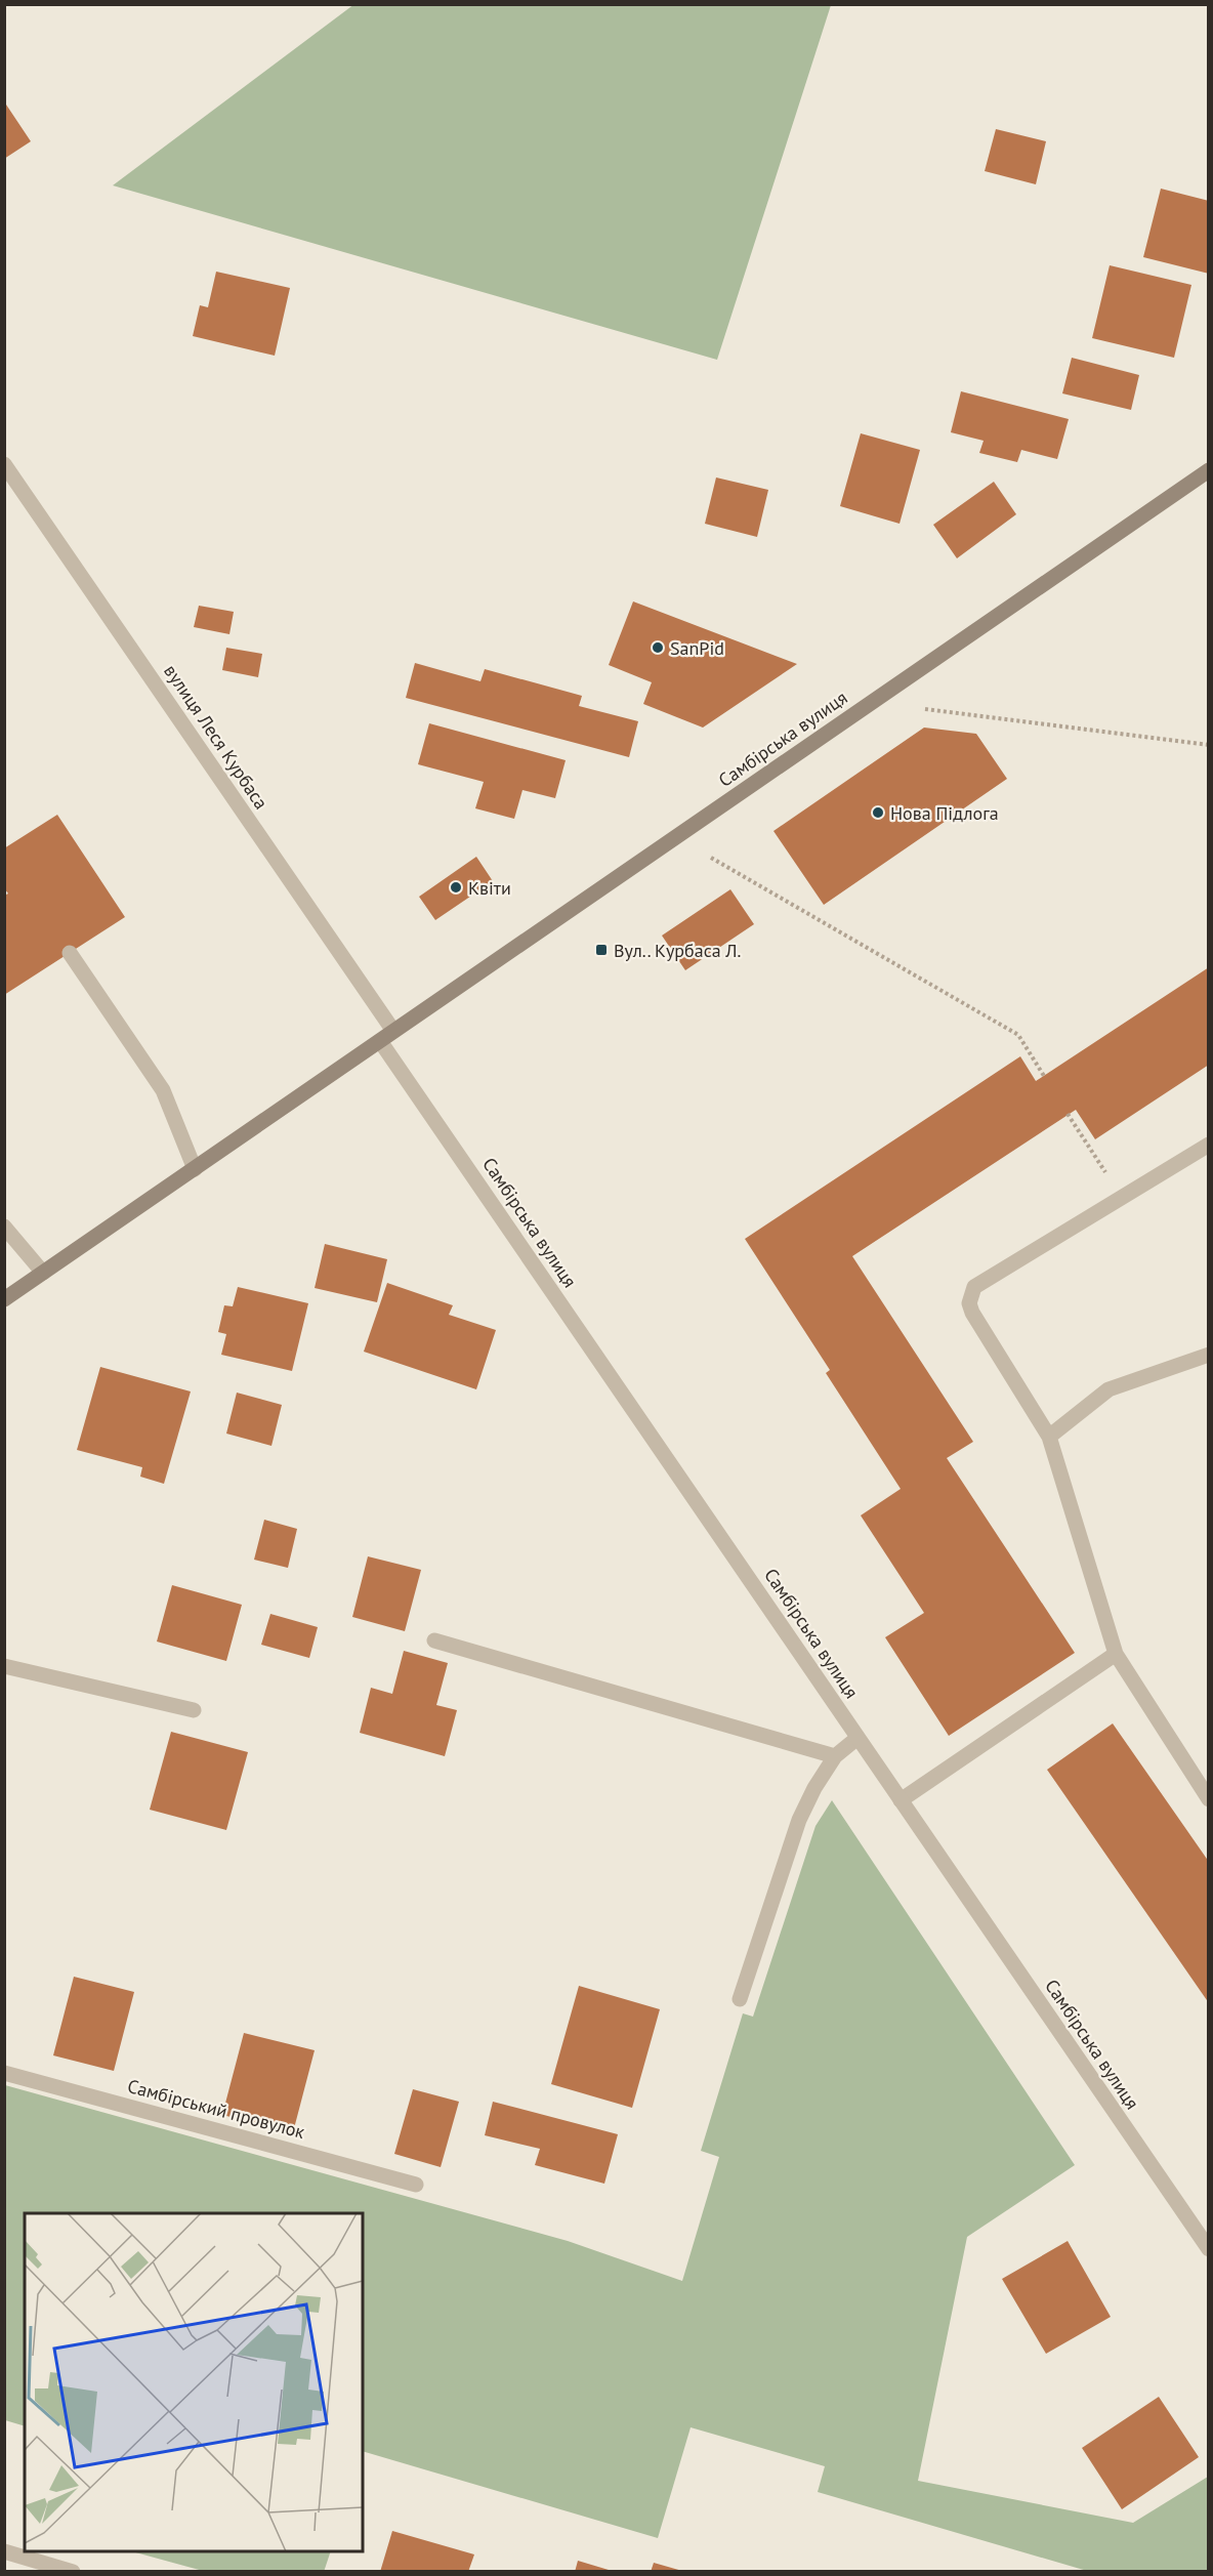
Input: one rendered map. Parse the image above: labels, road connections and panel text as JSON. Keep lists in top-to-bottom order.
{
  "streets": {
    "main road": ["Самбірська вулиця"],
    "street": ["вулиця Леся Курбаса", "Самбірський провулок"]
  },
  "crossings": [
    ["вулиця Леся Курбаса", "Самбірська вулиця"]
  ],
  "places": {
    "other": ["SanPid", "Нова Підлога", "Квіти"],
    "transit": ["Вул.. Курбаса Л."]
  }
}
